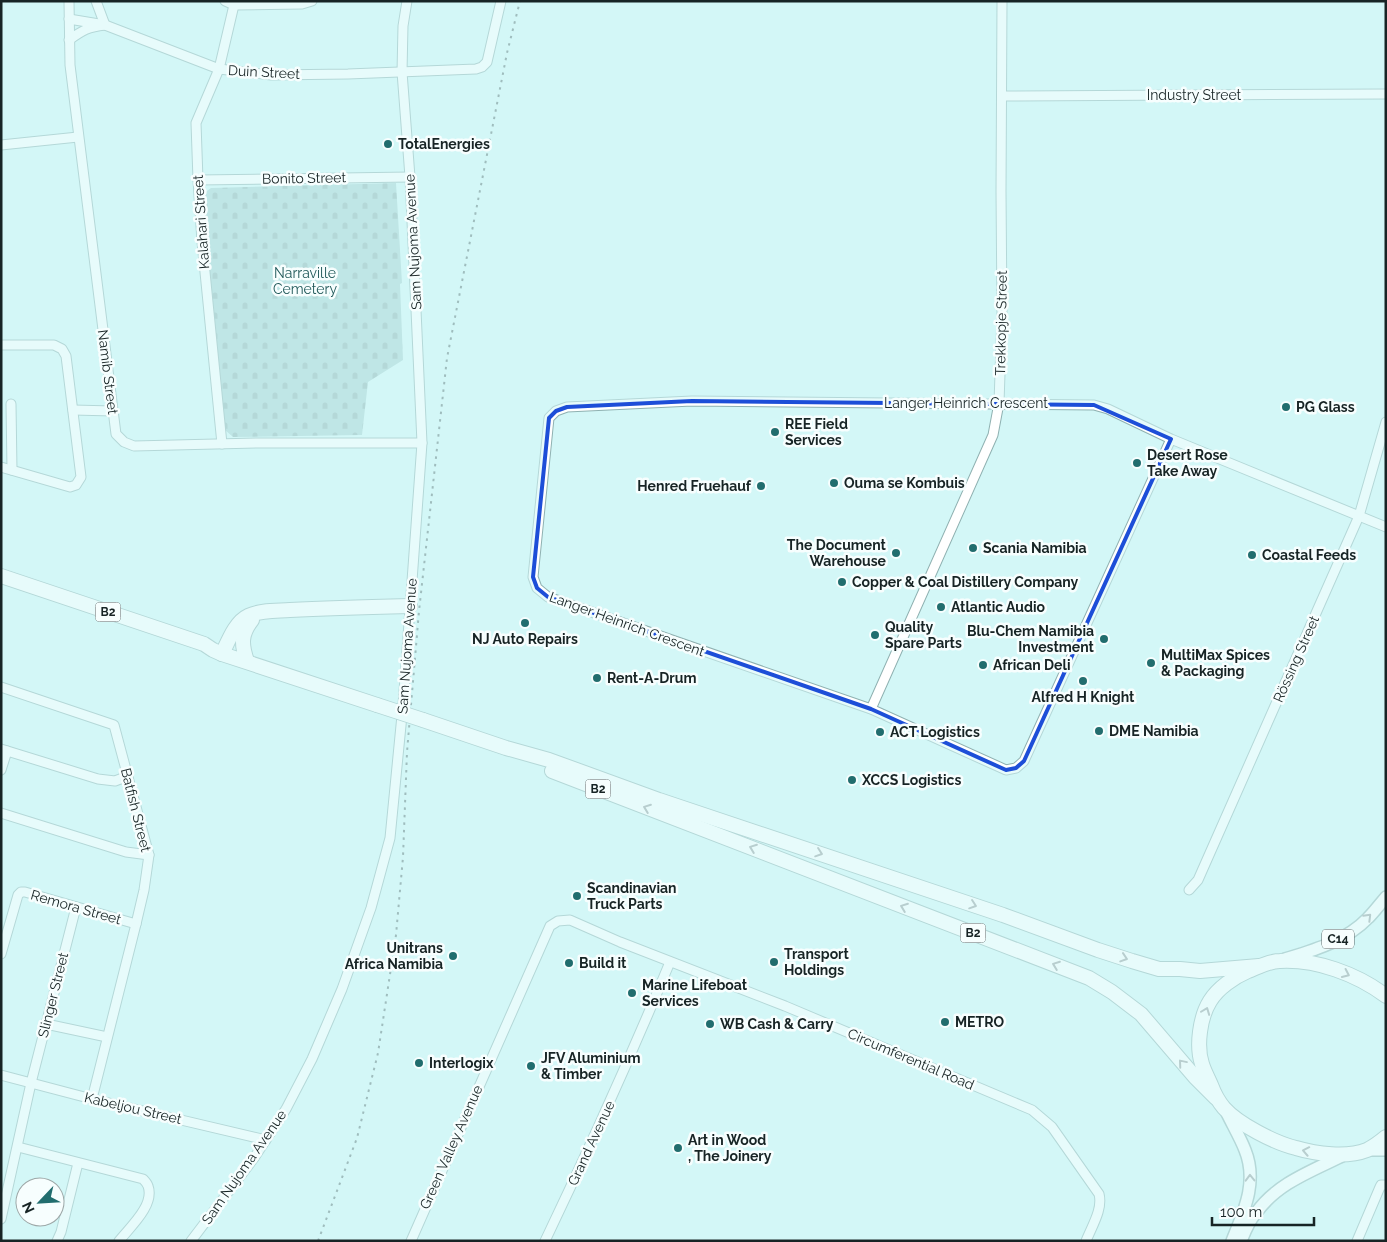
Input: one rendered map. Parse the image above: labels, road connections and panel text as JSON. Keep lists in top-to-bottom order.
{
  "streets": {
    "highway": ["B2"],
    "main road": ["C14"],
    "street": [
      "Duin Street",
      "Industry Street",
      "Bonito Street",
      "Kalahari Street",
      "Sam Nujoma Avenue",
      "Trekkopje Street",
      "Namib Street",
      "Langer Heinrich Crescent",
      "Rössing Street",
      "Batfish Street",
      "Remora Street",
      "Slinger Street",
      "Circumferential Road",
      "Kabeljou Street",
      "Grand Avenue",
      "Green Valley Avenue"
    ]
  },
  "crossings": [
    ["Duin Street", "Kalahari Street"],
    ["Duin Street", "Sam Nujoma Avenue"],
    ["Duin Street", "Namib Street"],
    ["Industry Street", "Trekkopje Street"],
    ["Bonito Street", "Kalahari Street"],
    ["Bonito Street", "Sam Nujoma Avenue"],
    ["Kalahari Street", "Namib Street"],
    ["Sam Nujoma Avenue", "Namib Street"],
    ["Sam Nujoma Avenue", "Kabeljou Street"],
    ["Trekkopje Street", "Langer Heinrich Crescent"],
    ["Langer Heinrich Crescent", "Rössing Street"],
    ["Batfish Street", "Remora Street"],
    ["Batfish Street", "Kabeljou Street"],
    ["Remora Street", "Slinger Street"],
    ["Slinger Street", "Kabeljou Street"],
    ["Circumferential Road", "Grand Avenue"],
    ["Circumferential Road", "Green Valley Avenue"]
  ],
  "parks": ["Narraville Cemetery"],
  "places": [
    "TotalEnergies",
    "PG Glass",
    "REE Field Services",
    "Desert Rose Take Away",
    "Ouma se Kombuis",
    "Henred Fruehauf",
    "Scania Namibia",
    "The Document Warehouse",
    "Coastal Feeds",
    "Copper & Coal Distillery Company",
    "Atlantic Audio",
    "NJ Auto Repairs",
    "Quality Spare Parts",
    "Blu-Chem Namibia Investment",
    "MultiMax Spices & Packaging",
    "African Deli",
    "Rent-A-Drum",
    "Alfred H Knight",
    "DME Namibia",
    "ACT Logistics",
    "XCCS Logistics",
    "Scandinavian Truck Parts",
    "Unitrans Africa Namibia",
    "Transport Holdings",
    "Build it",
    "Marine Lifeboat Services",
    "METRO",
    "WB Cash & Carry",
    "Interlogix",
    "JFV Aluminium & Timber",
    "Art in Wood , The Joinery"
  ],
  "scale_bar": "100 m",
  "north": "bottom left"
}
